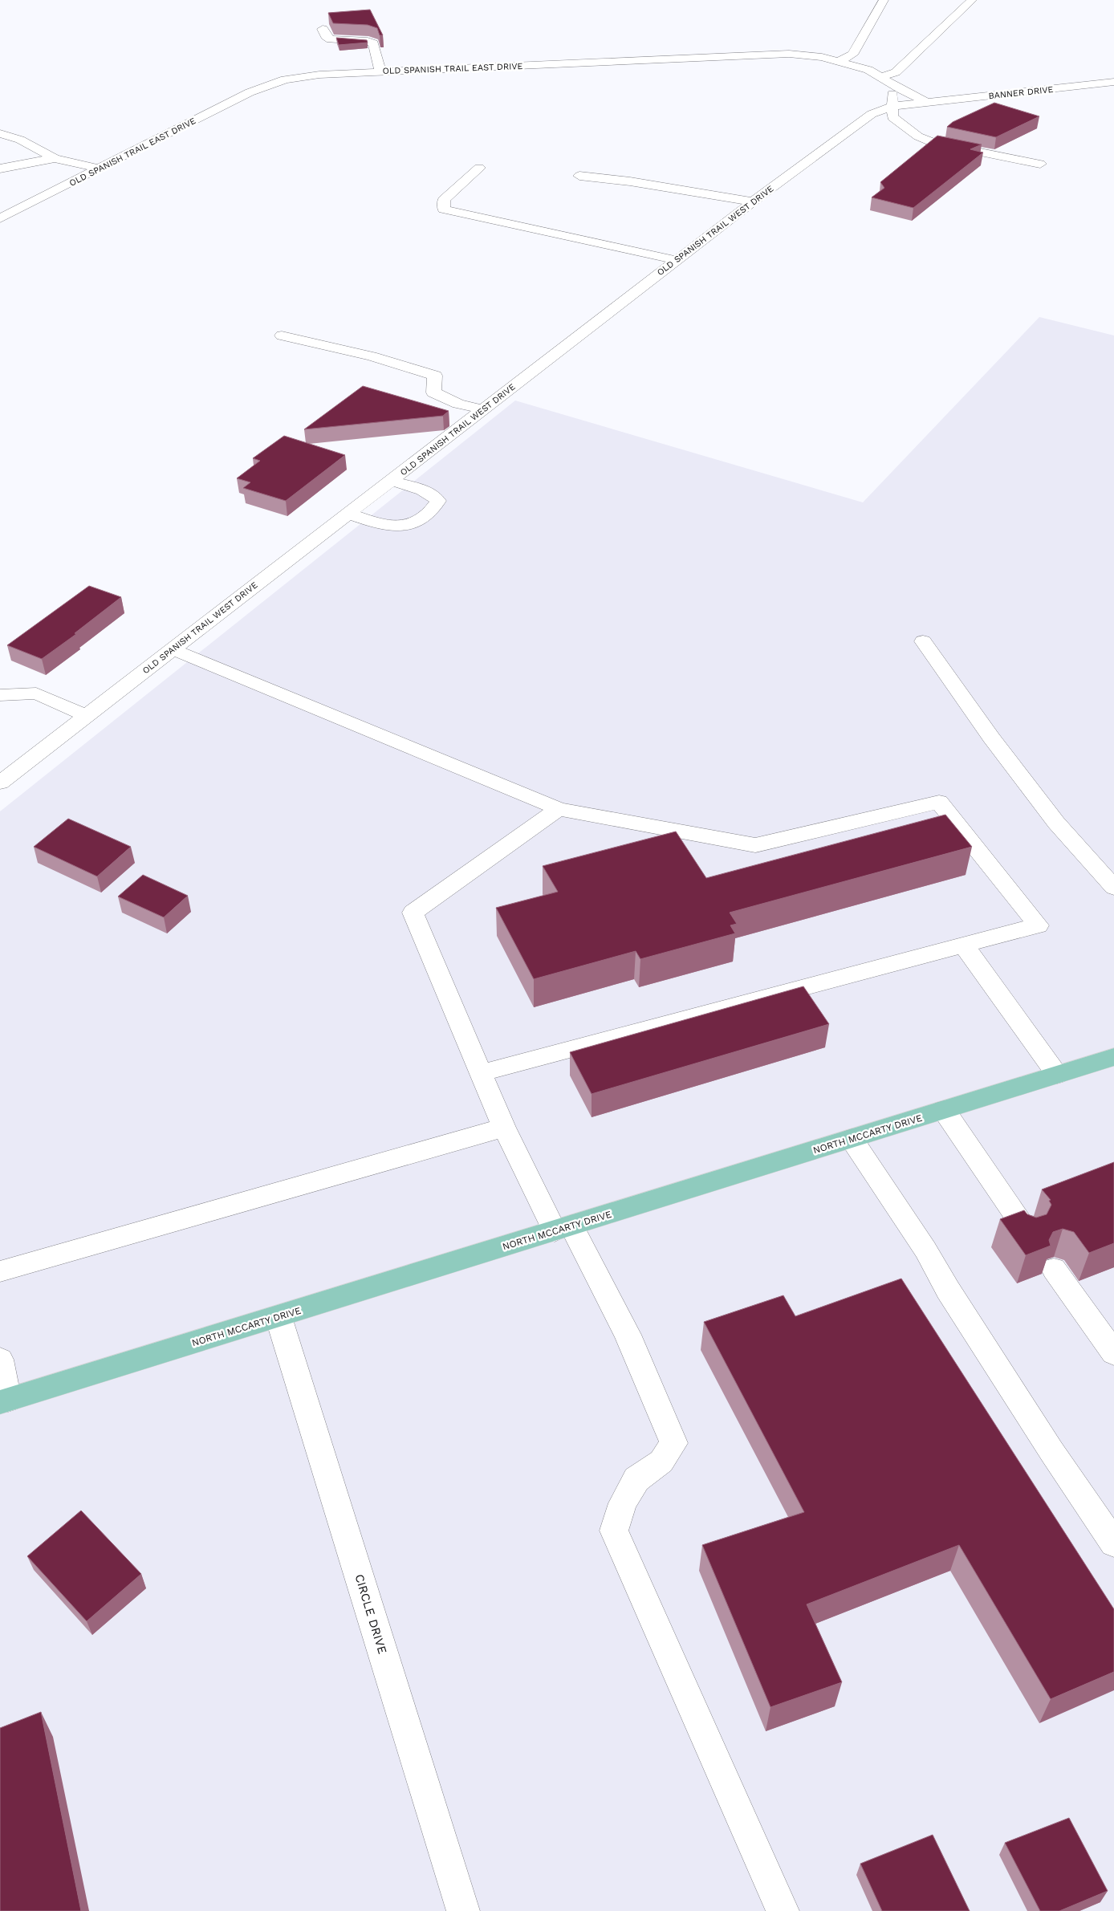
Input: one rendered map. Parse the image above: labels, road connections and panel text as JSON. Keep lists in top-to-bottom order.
{
  "streets": {
    "main road": ["NORTH MCCARTY DRIVE"],
    "street": [
      "OLD SPANISH TRAIL EAST DRIVE",
      "BANNER DRIVE",
      "OLD SPANISH TRAIL WEST DRIVE",
      "CIRCLE DRIVE"
    ]
  },
  "crossings": [
    ["OLD SPANISH TRAIL EAST DRIVE", "BANNER DRIVE"],
    ["OLD SPANISH TRAIL EAST DRIVE", "OLD SPANISH TRAIL WEST DRIVE"],
    ["BANNER DRIVE", "OLD SPANISH TRAIL WEST DRIVE"],
    ["NORTH MCCARTY DRIVE", "CIRCLE DRIVE"]
  ]
}
